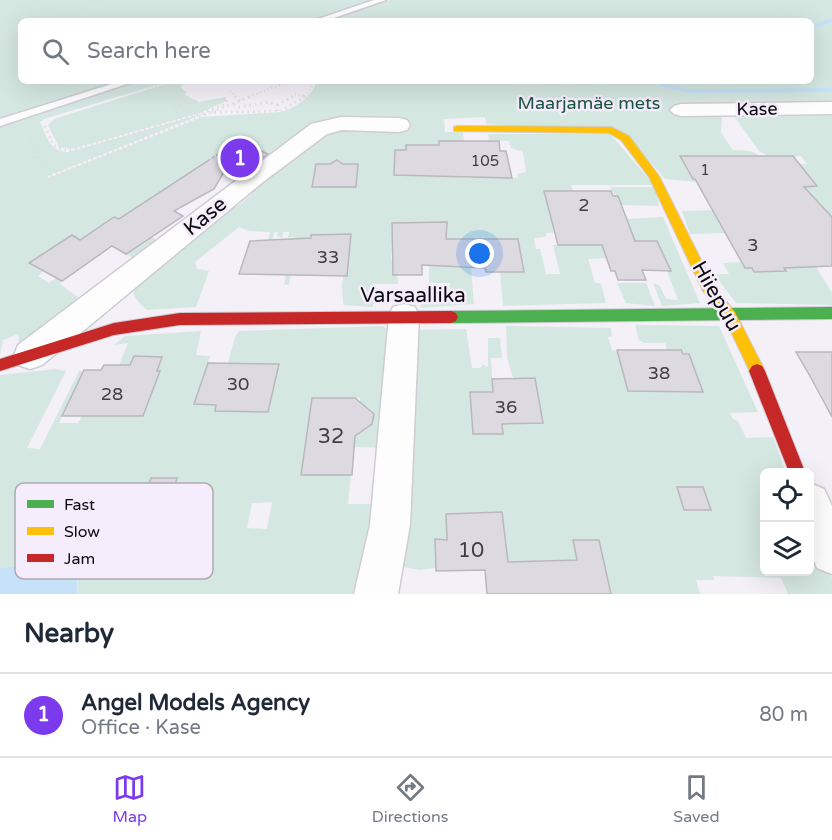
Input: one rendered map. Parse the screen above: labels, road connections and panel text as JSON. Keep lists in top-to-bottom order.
{
  "streets": {
    "street": ["Kase", "Varsaallika", "Hiiepuu"]
  },
  "crossings": [
    ["Kase", "Varsaallika"],
    ["Varsaallika", "Hiiepuu"]
  ],
  "parks": ["Maarjamäe mets"],
  "house_numbers": [
    "105",
    "1",
    "2",
    "3",
    "33",
    "38",
    "30",
    "28",
    "36",
    "32",
    "10"
  ],
  "legend": ["Fast", "Slow", "Jam"],
  "page": {
    "search": "Search here",
    "pins": "1",
    "heading": "Nearby",
    "list": [
      {
        "mark": "1",
        "name": "Angel Models Agency",
        "note": "Office · Kase",
        "value": "80 m"
      }
    ],
    "nav": ["Map", "Directions", "Saved"]
  }
}
